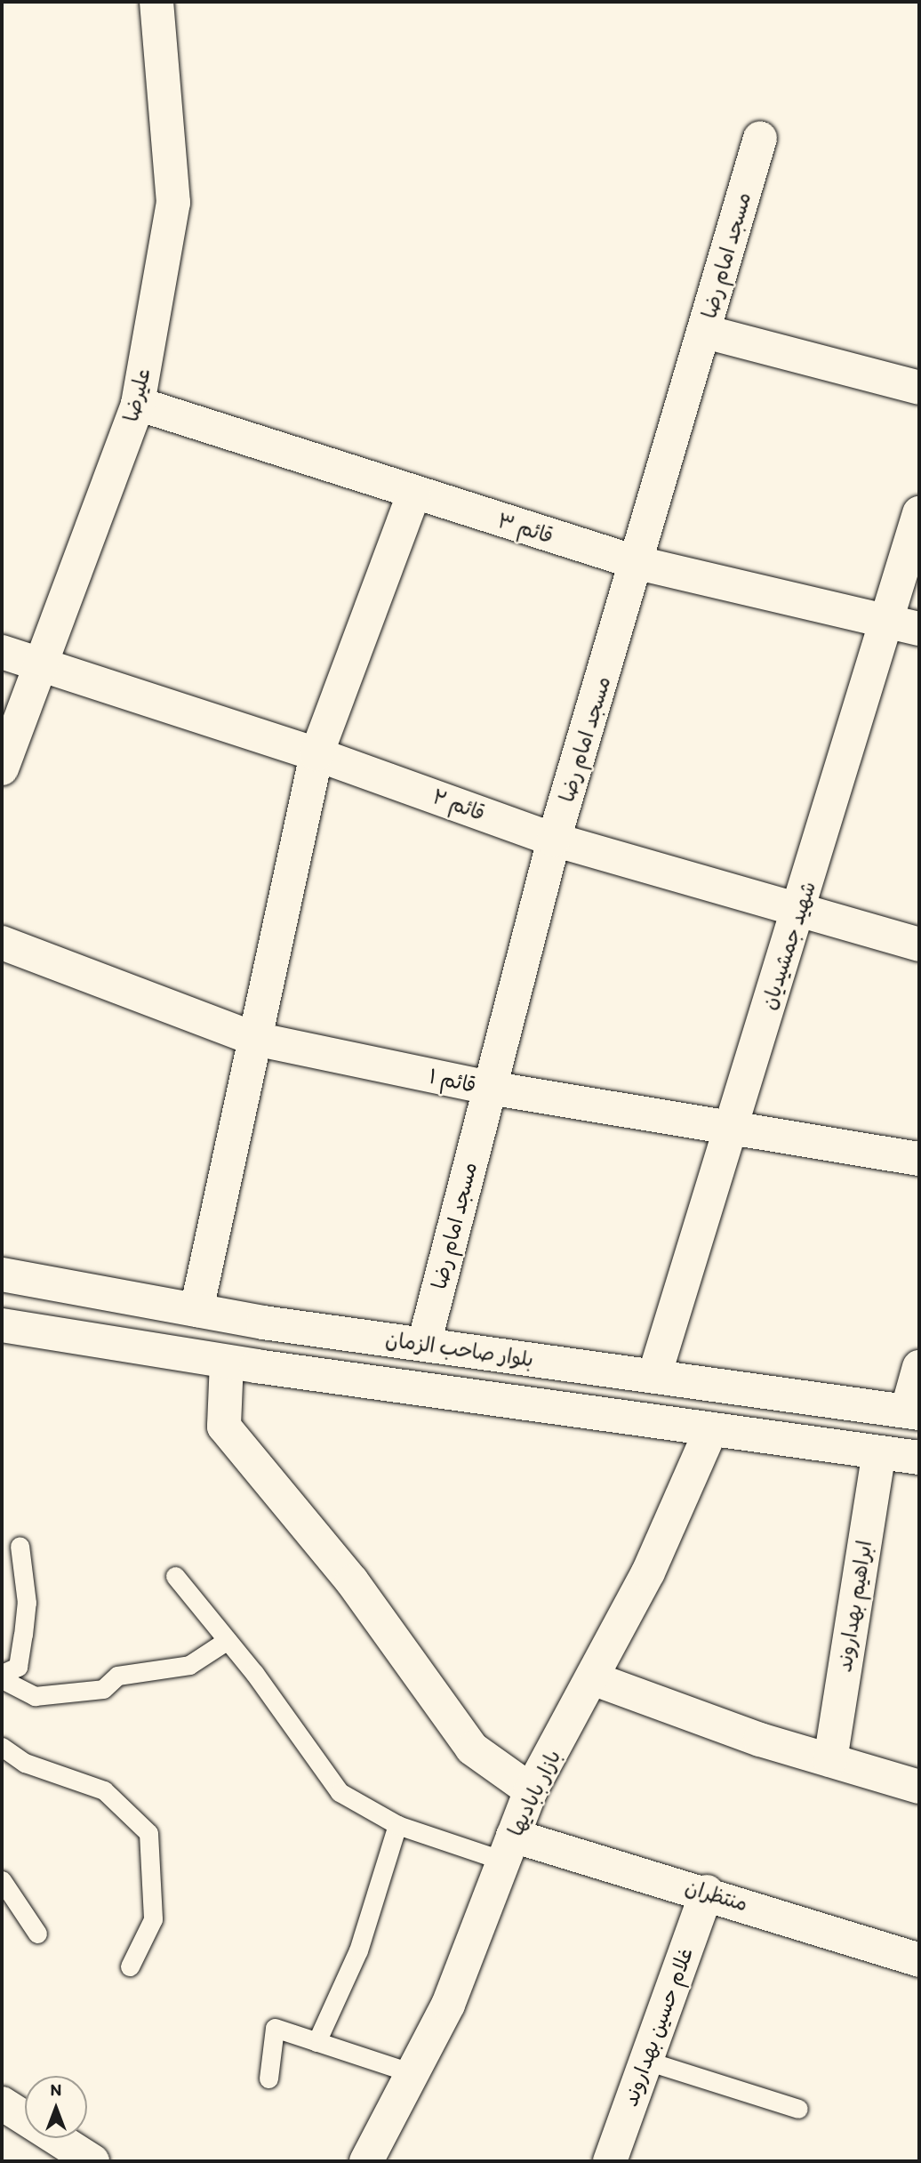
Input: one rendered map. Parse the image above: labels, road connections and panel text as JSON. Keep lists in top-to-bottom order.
{
  "streets": {
    "street": [
      "مسجد امام رضا",
      "علیرضا",
      "قائم ۳",
      "قائم ۲",
      "شهید جمشیدیان",
      "قائم ۱",
      "بلوار صاحب الزمان",
      "ابراهیم بهداروند",
      "بازار بابادیها",
      "منتظران",
      "غلام حسین بهداروند"
    ]
  },
  "crossings": [
    ["مسجد امام رضا", "قائم ۳"],
    ["مسجد امام رضا", "قائم ۲"],
    ["مسجد امام رضا", "قائم ۱"],
    ["مسجد امام رضا", "بلوار صاحب الزمان"],
    ["علیرضا", "قائم ۳"],
    ["علیرضا", "قائم ۲"],
    ["قائم ۳", "شهید جمشیدیان"],
    ["قائم ۲", "شهید جمشیدیان"],
    ["شهید جمشیدیان", "قائم ۱"],
    ["شهید جمشیدیان", "بلوار صاحب الزمان"],
    ["بلوار صاحب الزمان", "بازار بابادیها"],
    ["بازار بابادیها", "منتظران"],
    ["منتظران", "غلام حسین بهداروند"]
  ],
  "north": "top"
}
